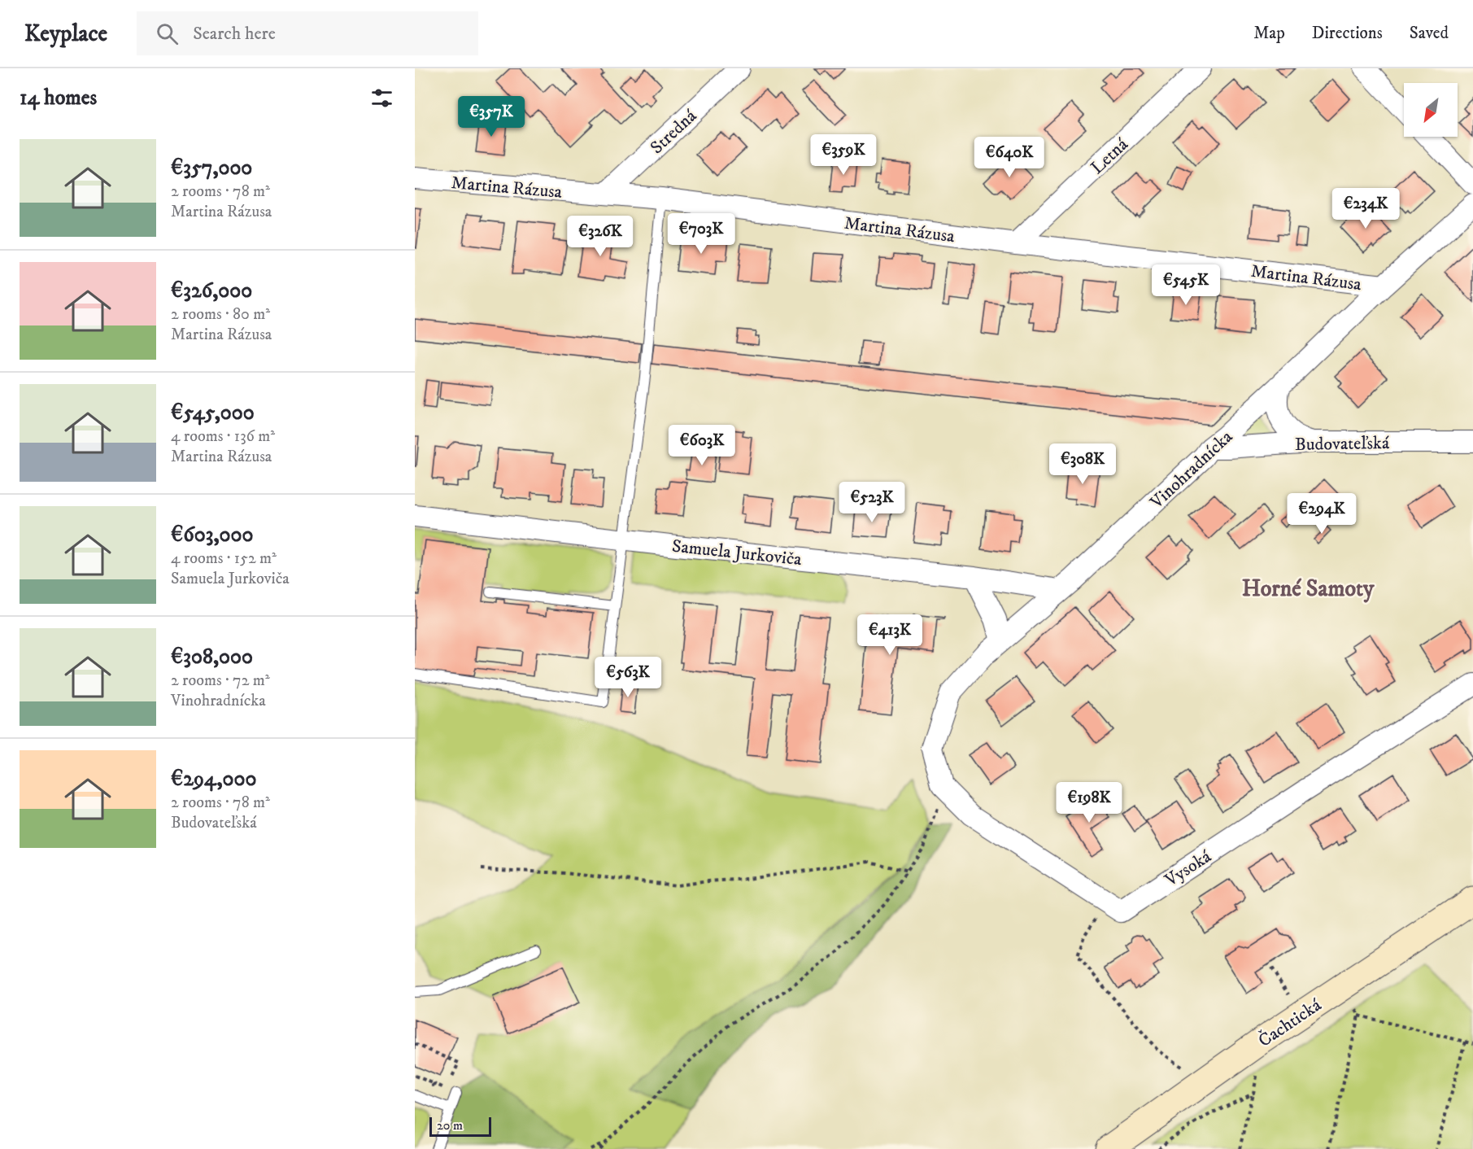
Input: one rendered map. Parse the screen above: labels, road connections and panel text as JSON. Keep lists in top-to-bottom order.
{
  "streets": {
    "main road": ["Čachtická"],
    "street": [
      "Stredná",
      "Letná",
      "Martina Rázusa",
      "Budovateľská",
      "Vinohradnícka",
      "Samuela Jurkoviča",
      "Vysoká"
    ]
  },
  "crossings": [
    ["Stredná", "Martina Rázusa"],
    ["Letná", "Martina Rázusa"],
    ["Martina Rázusa", "Vinohradnícka"],
    ["Budovateľská", "Vinohradnícka"],
    ["Vinohradnícka", "Samuela Jurkoviča"],
    ["Vinohradnícka", "Vysoká"]
  ],
  "districts": ["Horné Samoty"],
  "scale_bar": "20 m",
  "north": "bottom left",
  "page": {
    "header": "Keyplace",
    "search": "Search here",
    "nav": ["Map", "Directions", "Saved"],
    "heading": "14 homes",
    "price": [
      "€357K",
      "€359K",
      "€640K",
      "€234K",
      "€703K",
      "€326K",
      "€545K",
      "€603K",
      "€308K",
      "€523K",
      "€294K",
      "€413K",
      "€563K",
      "€198K"
    ],
    "list": [
      {
        "name": "€357,000",
        "note": "2 rooms · 78 m² · Martina Rázusa"
      },
      {
        "name": "€326,000",
        "note": "2 rooms · 80 m² · Martina Rázusa"
      },
      {
        "name": "€545,000",
        "note": "4 rooms · 136 m² · Martina Rázusa"
      },
      {
        "name": "€603,000",
        "note": "4 rooms · 152 m² · Samuela Jurkoviča"
      },
      {
        "name": "€308,000",
        "note": "2 rooms · 72 m² · Vinohradnícka"
      },
      {
        "name": "€294,000",
        "note": "2 rooms · 78 m² · Budovateľská"
      }
    ],
    "scale": "20 m"
  }
}
